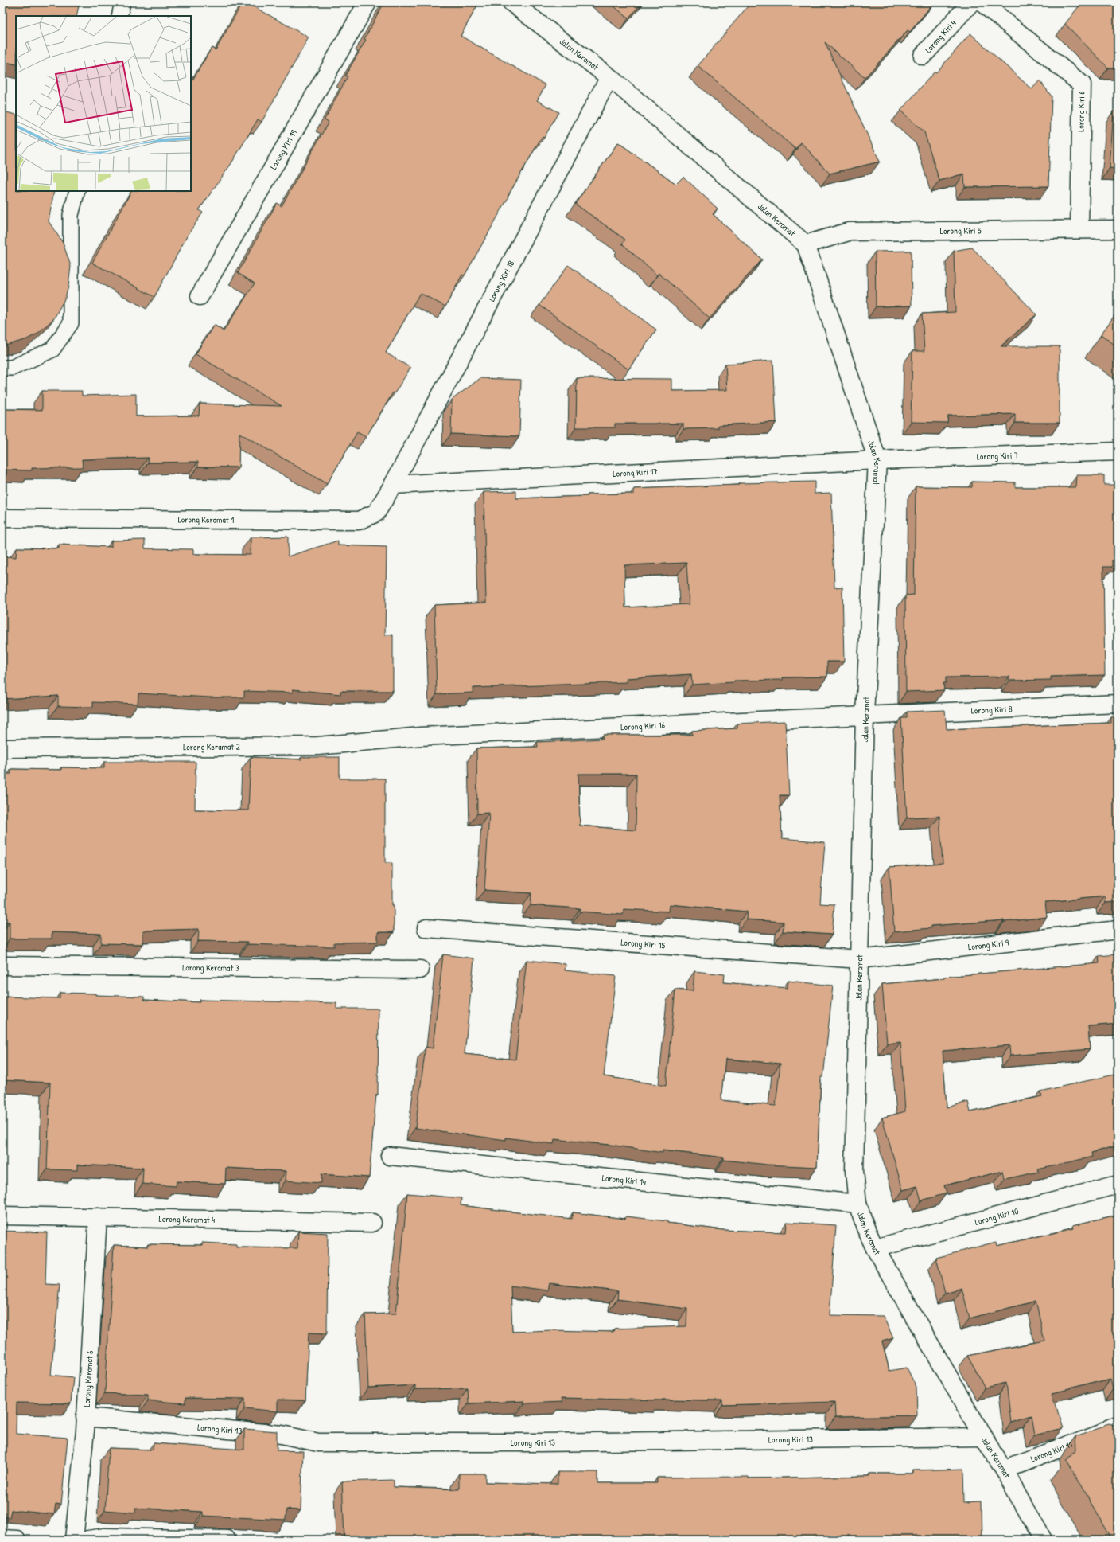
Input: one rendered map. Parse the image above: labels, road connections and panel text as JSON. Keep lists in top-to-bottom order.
{
  "streets": {
    "street": [
      "Lorong Kiri 4",
      "Jalan Keramat",
      "Lorong Kiri 6",
      "Lorong Kiri 19",
      "Lorong Kiri 5",
      "Lorong Kiri 18",
      "Lorong Kiri 7",
      "Lorong Kiri 17",
      "Lorong Keramat 1",
      "Lorong Kiri 8",
      "Lorong Kiri 16",
      "Lorong Keramat 2",
      "Lorong Kiri 15",
      "Lorong Kiri 9",
      "Lorong Keramat 3",
      "Lorong Kiri 14",
      "Lorong Kiri 10",
      "Lorong Keramat 4",
      "Lorong Keramat 6",
      "Lorong Kiri 13",
      "Lorong Kiri 11"
    ]
  },
  "crossings": [
    ["Jalan Keramat", "Lorong Kiri 5"],
    ["Jalan Keramat", "Lorong Kiri 18"],
    ["Jalan Keramat", "Lorong Kiri 7"],
    ["Jalan Keramat", "Lorong Kiri 17"],
    ["Jalan Keramat", "Lorong Kiri 8"],
    ["Jalan Keramat", "Lorong Kiri 16"],
    ["Jalan Keramat", "Lorong Kiri 15"],
    ["Jalan Keramat", "Lorong Kiri 9"],
    ["Jalan Keramat", "Lorong Kiri 14"],
    ["Jalan Keramat", "Lorong Kiri 10"],
    ["Jalan Keramat", "Lorong Kiri 13"],
    ["Jalan Keramat", "Lorong Kiri 11"],
    ["Lorong Kiri 6", "Lorong Kiri 5"],
    ["Lorong Kiri 18", "Lorong Kiri 17"],
    ["Lorong Kiri 18", "Lorong Keramat 1"],
    ["Lorong Kiri 7", "Lorong Kiri 17"],
    ["Lorong Kiri 17", "Lorong Keramat 1"],
    ["Lorong Kiri 8", "Lorong Kiri 16"],
    ["Lorong Kiri 16", "Lorong Keramat 2"],
    ["Lorong Kiri 15", "Lorong Kiri 9"],
    ["Lorong Keramat 4", "Lorong Keramat 6"],
    ["Lorong Keramat 6", "Lorong Kiri 13"]
  ]
}
